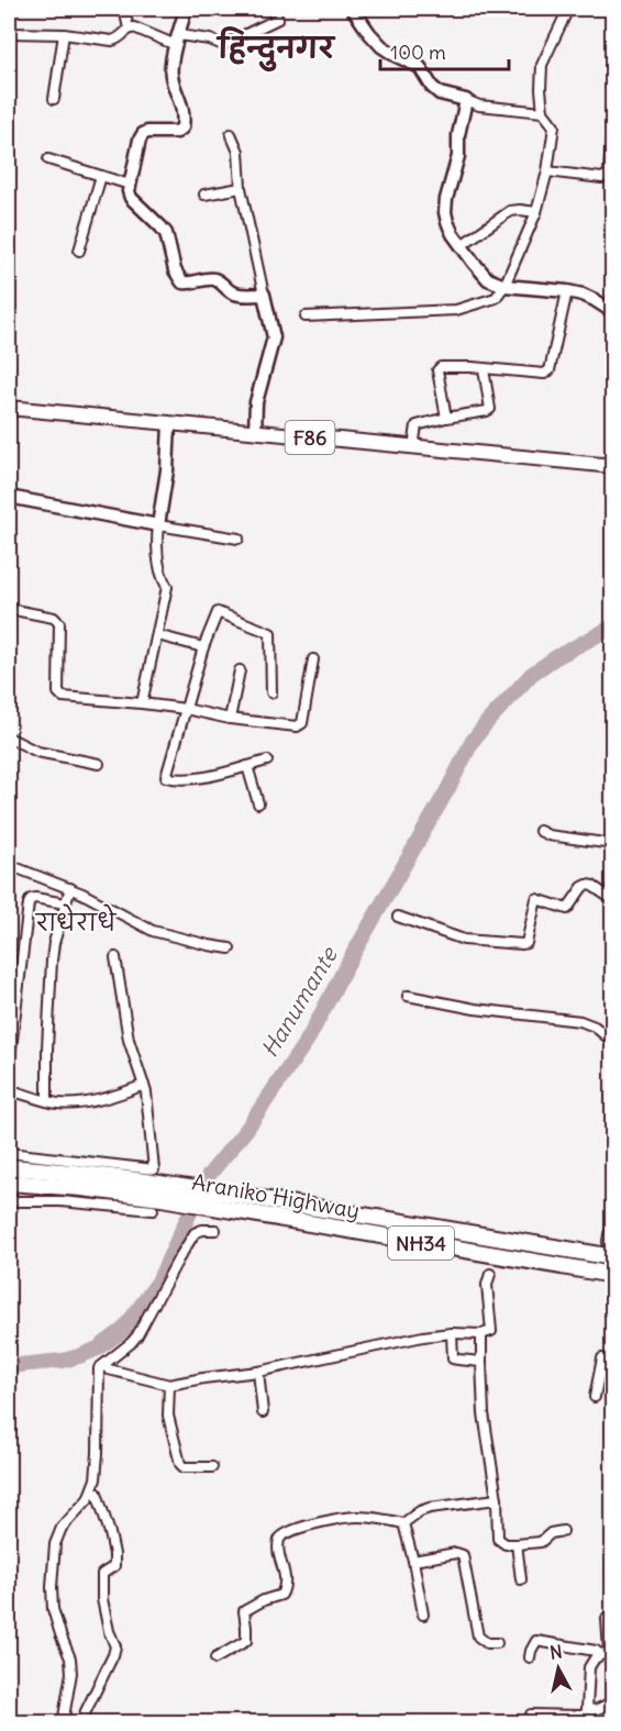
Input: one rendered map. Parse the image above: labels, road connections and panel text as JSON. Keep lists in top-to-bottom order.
{
  "streets": {
    "highway": ["Araniko Highway", "NH34"],
    "main road": ["F86"]
  },
  "districts": ["हिन्दुनगर", "राधेराधे"],
  "water": ["Hanumante"],
  "scale_bar": "100 m",
  "north": "top"
}
